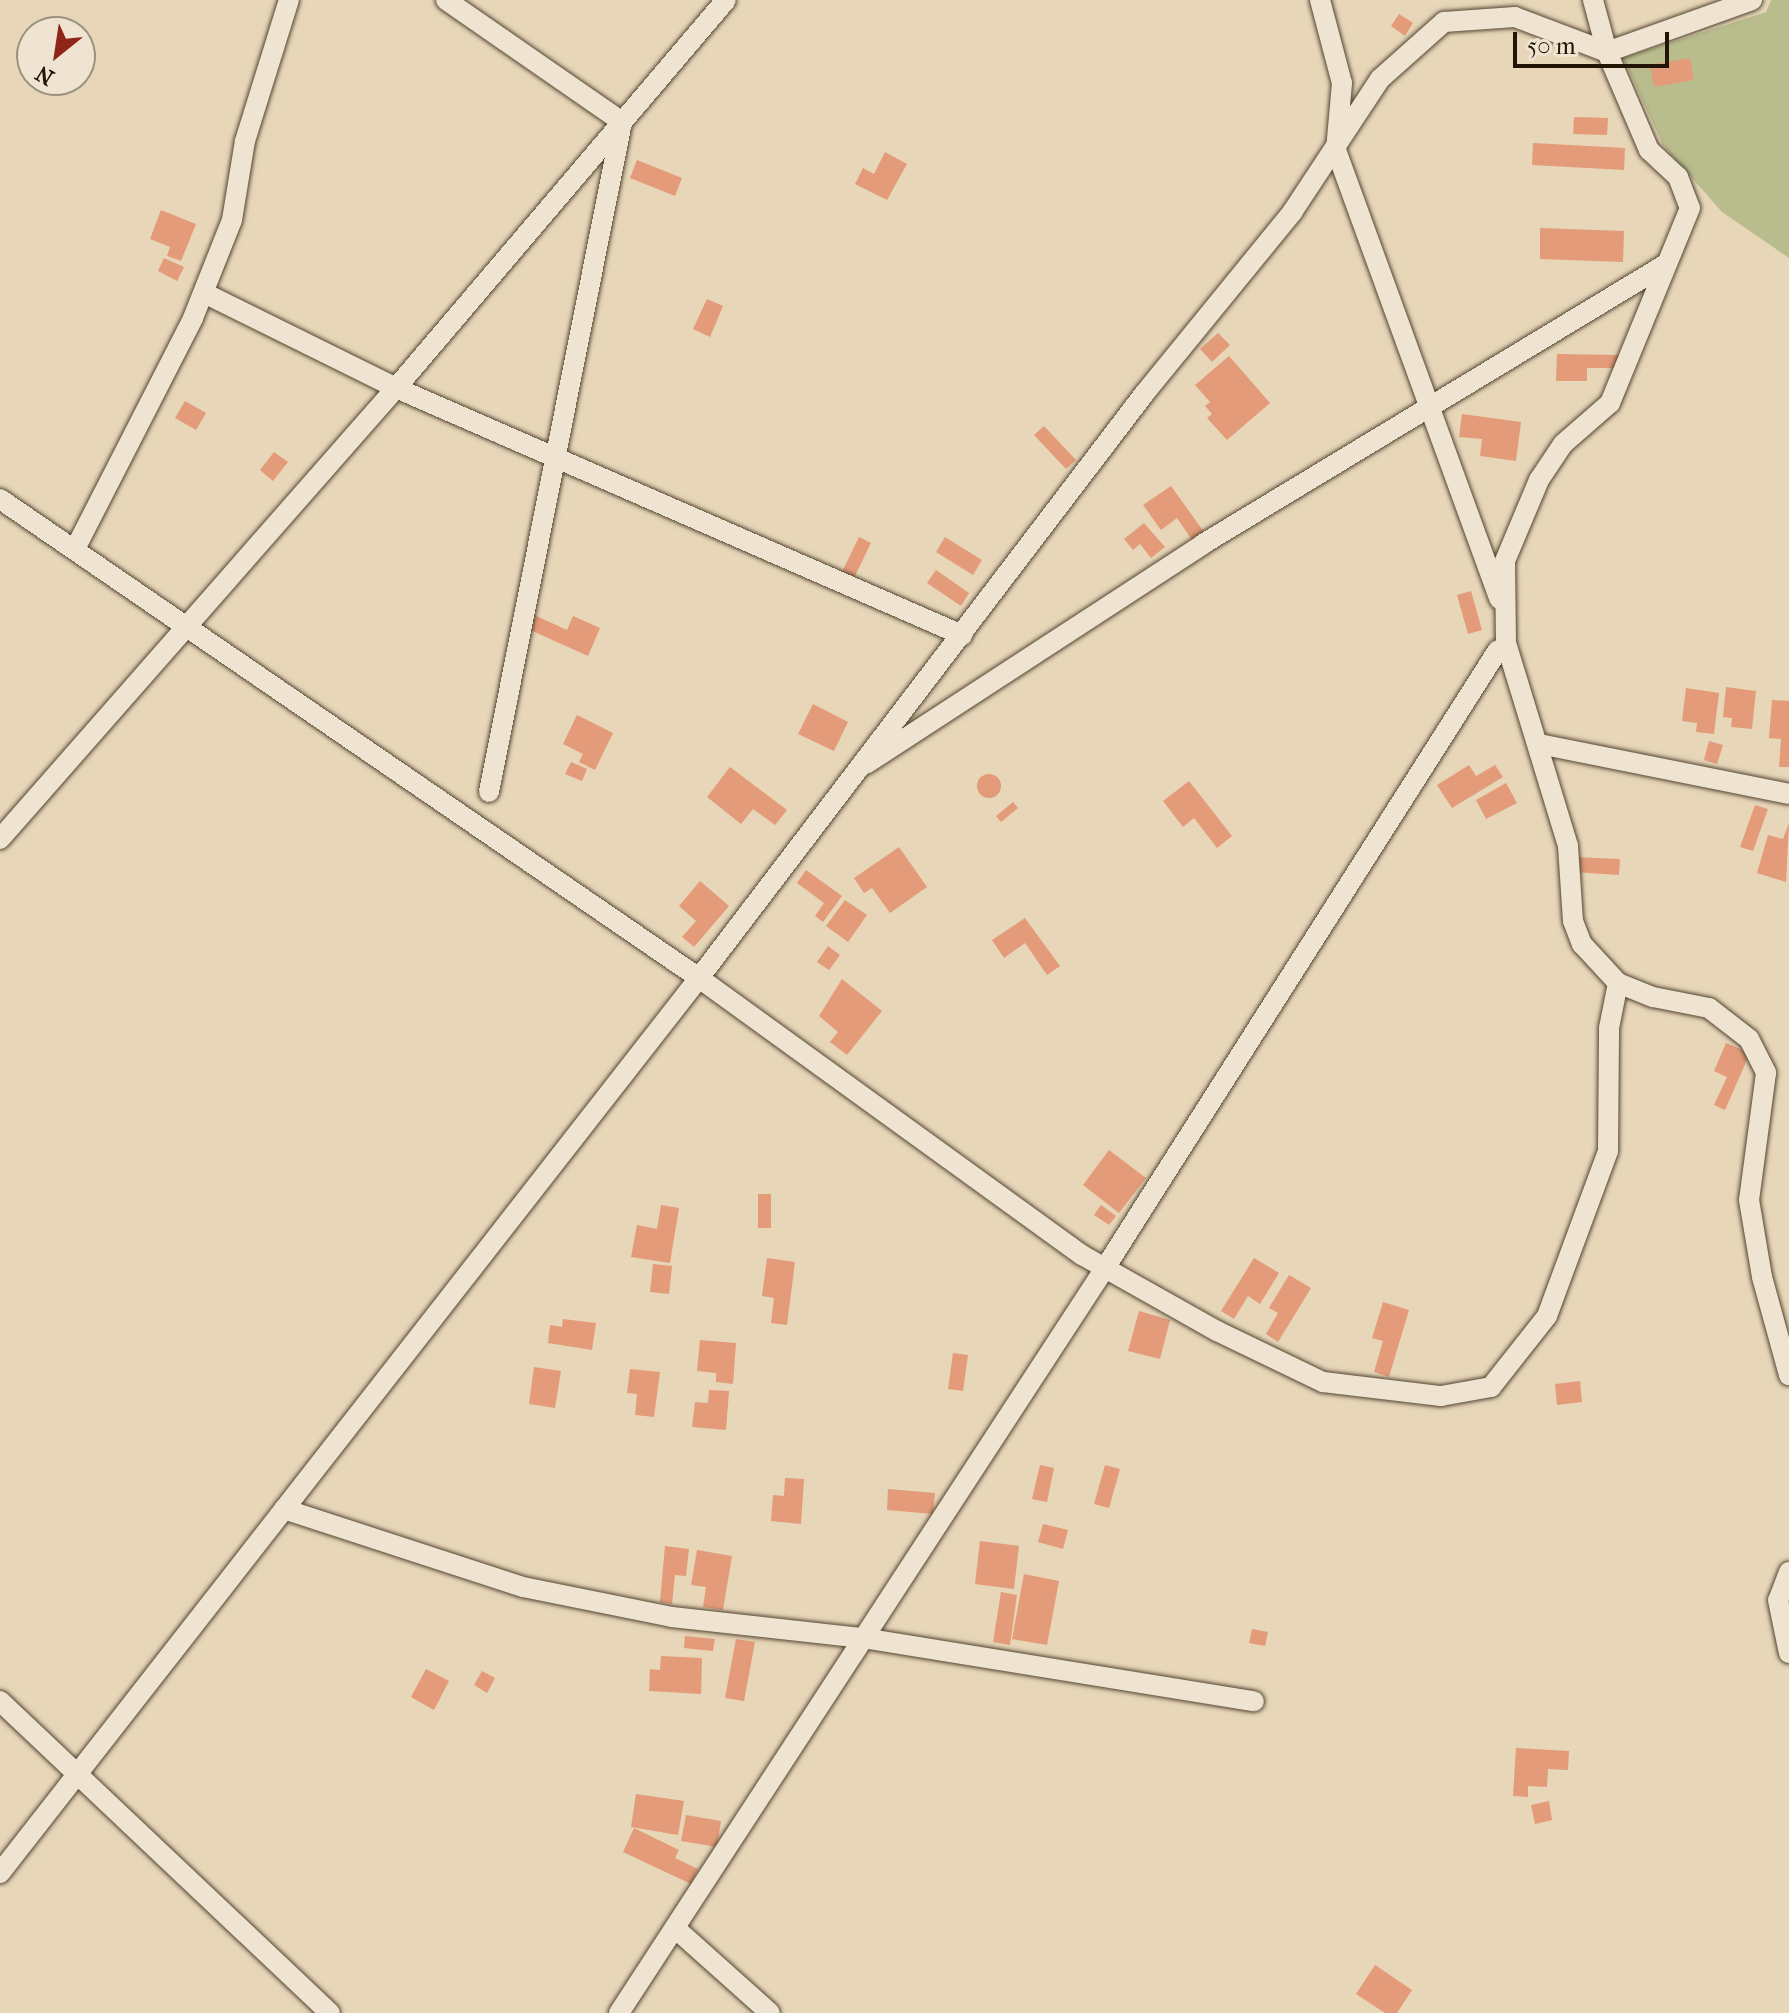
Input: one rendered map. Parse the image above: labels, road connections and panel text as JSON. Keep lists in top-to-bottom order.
{
  "scale_bar": "50 m",
  "north": "bottom left"
}
